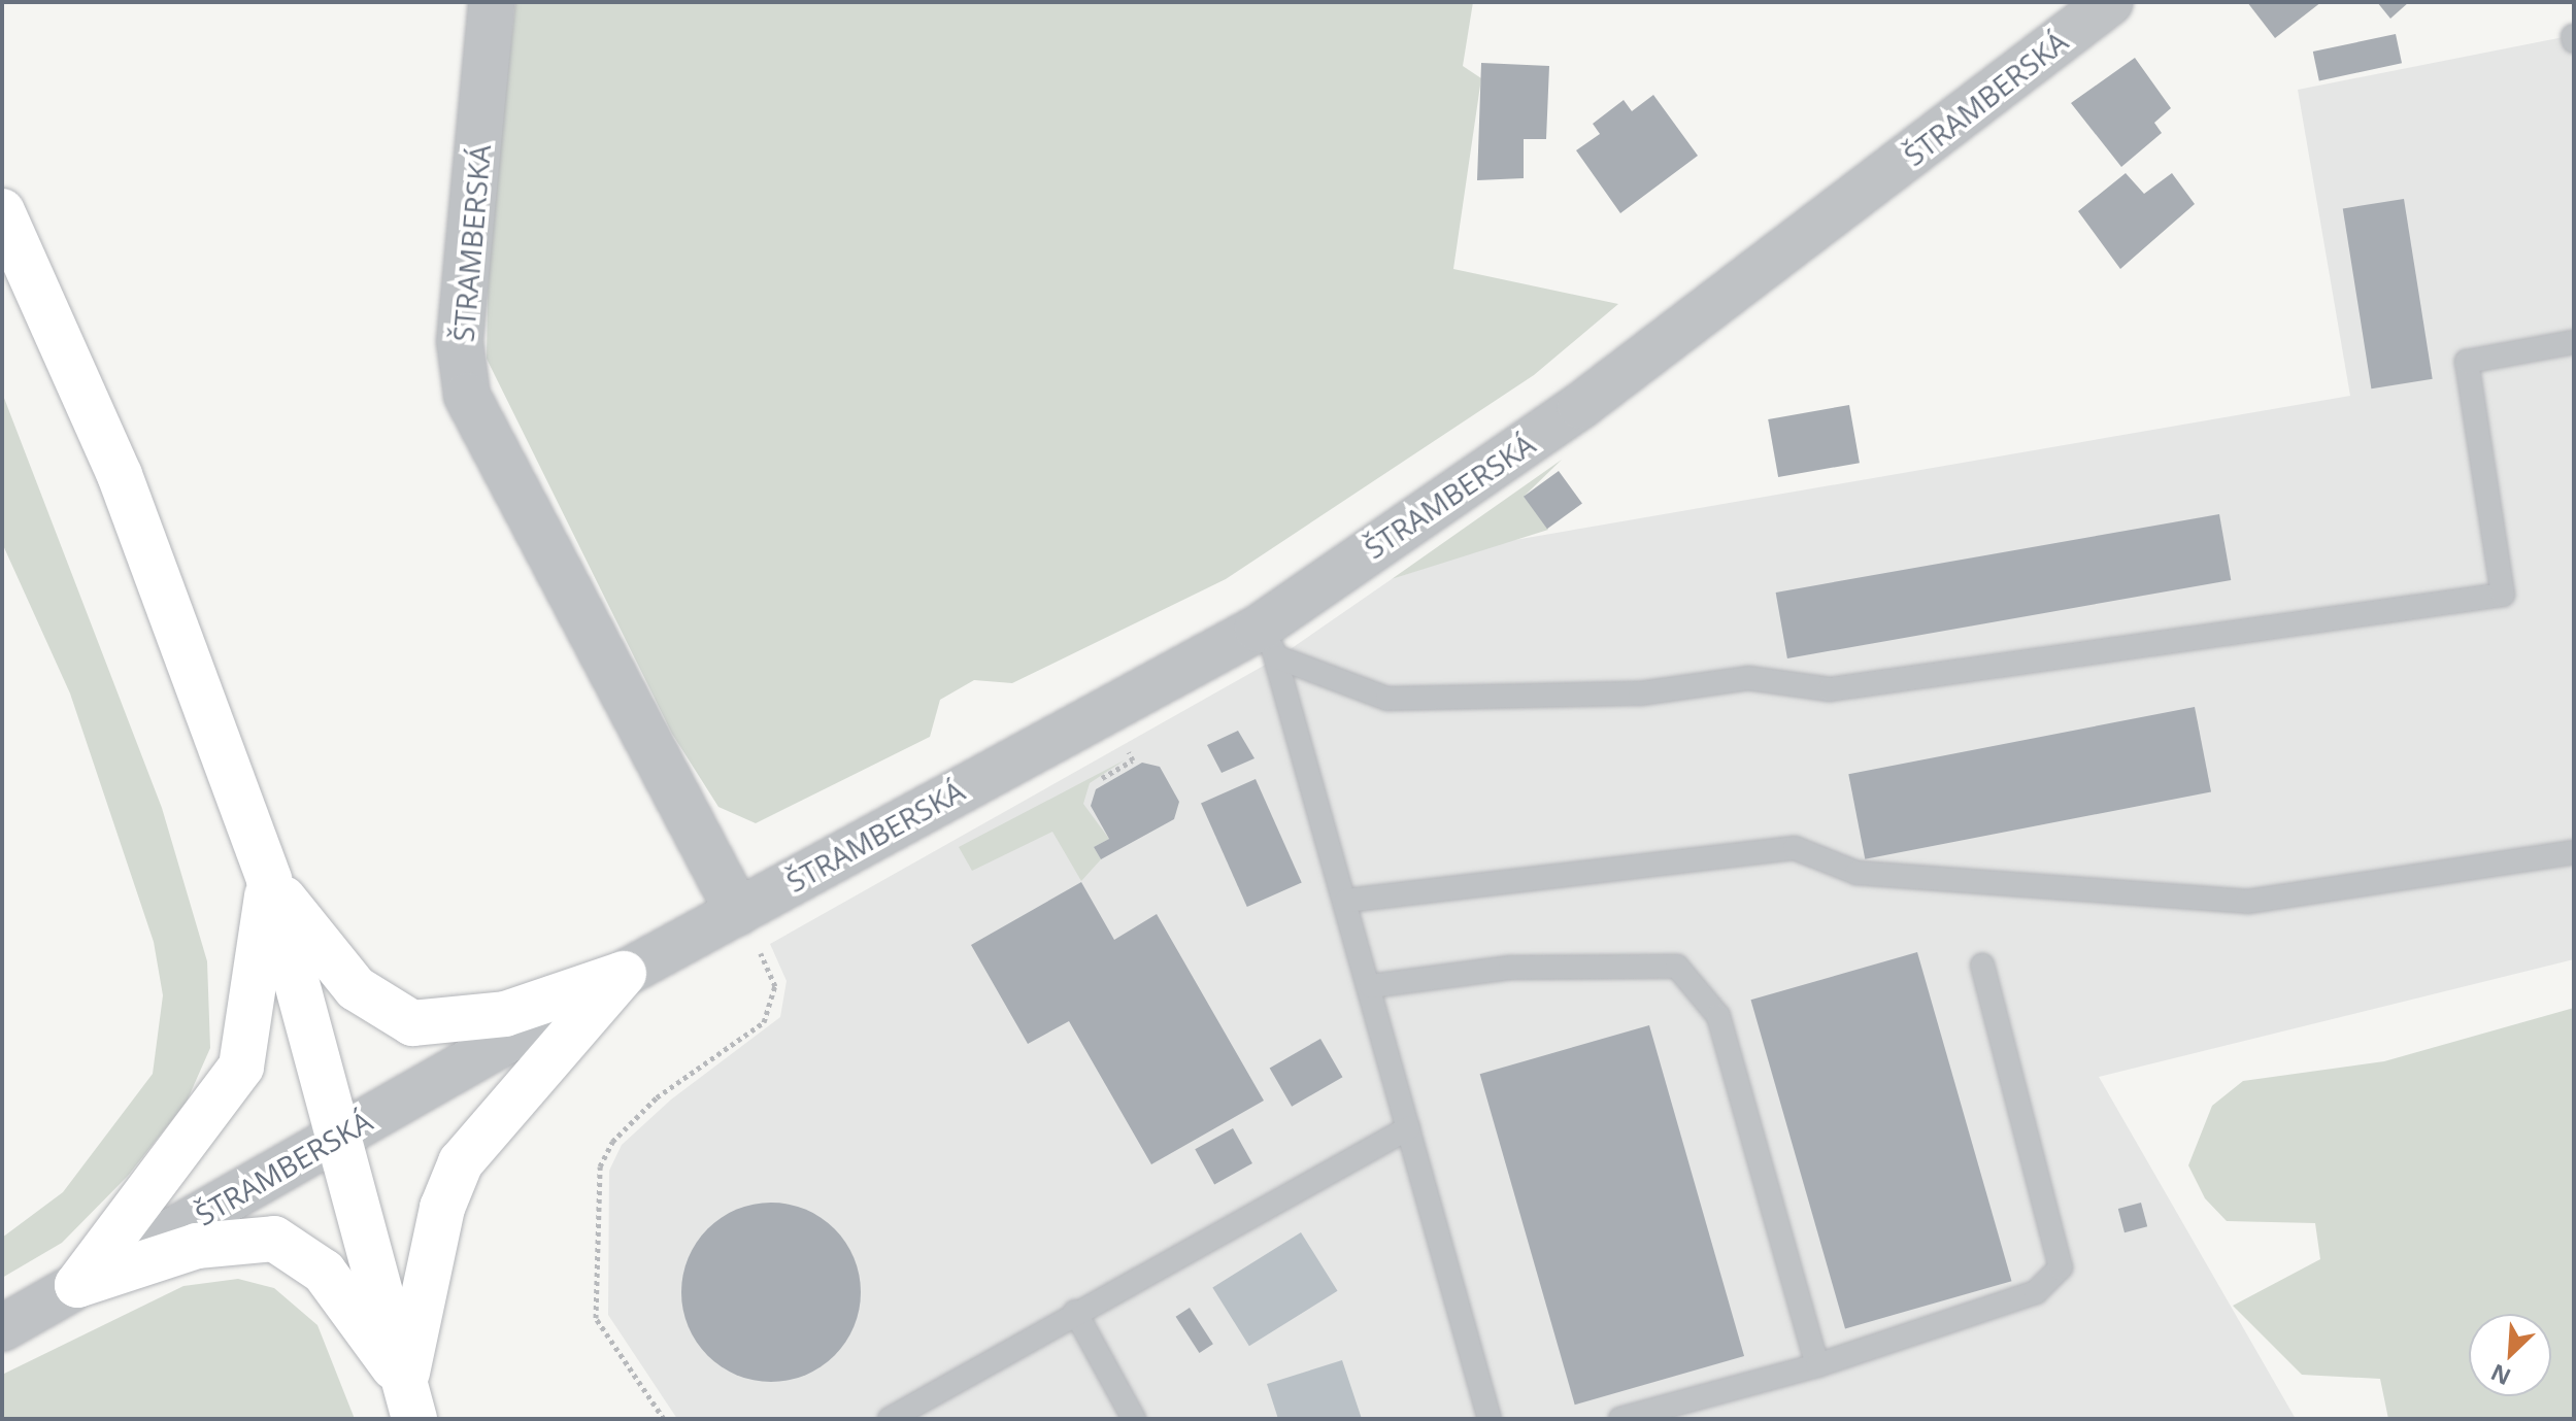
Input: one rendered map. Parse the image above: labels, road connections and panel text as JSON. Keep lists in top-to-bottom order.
{
  "streets": {
    "street": ["ŠTRAMBERSKÁ"]
  },
  "north": "bottom left"
}
